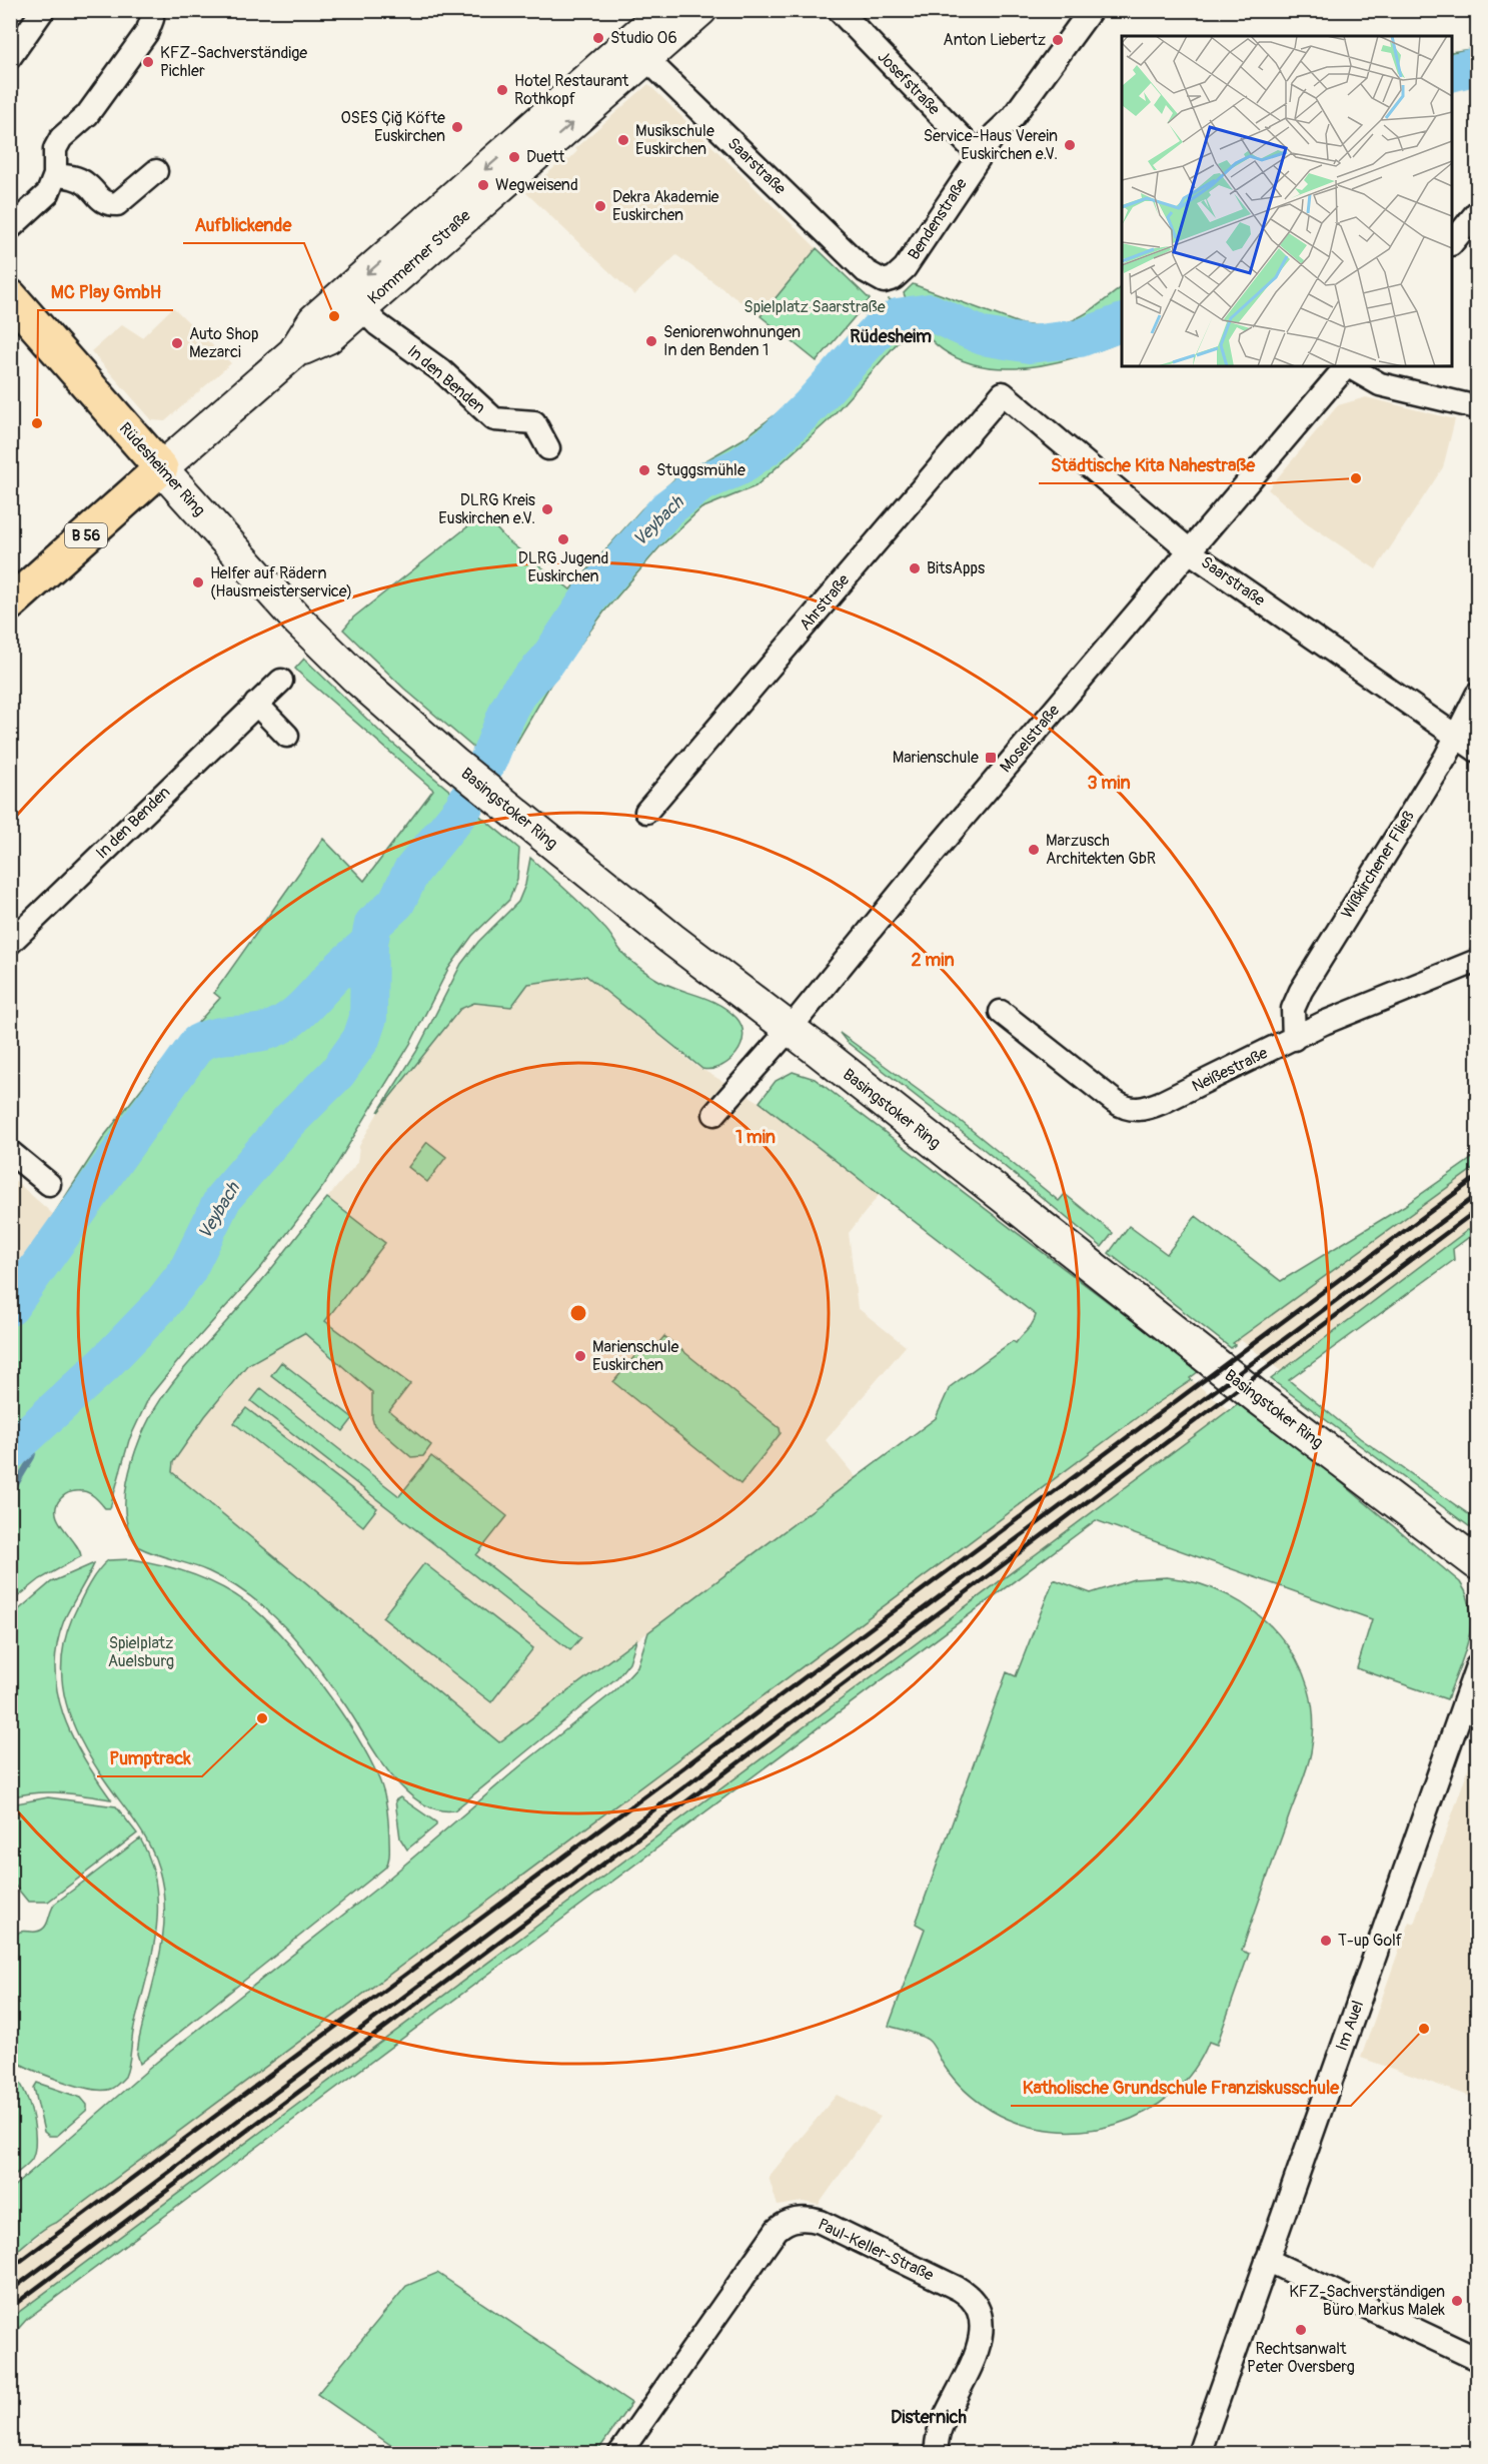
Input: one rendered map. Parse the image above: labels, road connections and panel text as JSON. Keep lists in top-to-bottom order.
{
  "streets": {
    "main road": [
      "Kommerner Straße",
      "Rüdesheimer Ring",
      "B 56",
      "Basingstoker Ring"
    ],
    "street": [
      "Josefstraße",
      "Saarstraße",
      "Bendenstraße",
      "In den Benden",
      "Ahrstraße",
      "Moselstraße",
      "Wißkirchener Fließ",
      "Neißestraße",
      "Im Auel",
      "Paul-Keller-Straße"
    ]
  },
  "crossings": [
    ["Josefstraße", "Bendenstraße"],
    ["Saarstraße", "Bendenstraße"],
    ["Saarstraße", "Kommerner Straße"],
    ["Saarstraße", "Ahrstraße"],
    ["Saarstraße", "Moselstraße"],
    ["Saarstraße", "Wißkirchener Fließ"],
    ["Kommerner Straße", "In den Benden"],
    ["Kommerner Straße", "Rüdesheimer Ring"],
    ["Rüdesheimer Ring", "Basingstoker Ring"],
    ["Moselstraße", "Basingstoker Ring"],
    ["Wißkirchener Fließ", "Neißestraße"]
  ],
  "districts": ["Rüdesheim", "Disternich"],
  "water": ["Veybach"],
  "parks": ["Spielplatz Saarstraße", "Spielplatz Auelsburg"],
  "places": {
    "other": [
      "Studio 06",
      "Anton Liebertz",
      "KFZ-Sachverständige Pichler",
      "Hotel Restaurant Rothkopf",
      "OSES Çiğ Köfte Euskirchen",
      "Musikschule Euskirchen",
      "Service-Haus Verein Euskirchen e.V.",
      "Duett",
      "Wegweisend",
      "Dekra Akademie Euskirchen",
      "Aufblickende",
      "Seniorenwohnungen In den Benden 1",
      "Auto Shop Mezarci",
      "MC Play GmbH",
      "Stuggsmühle",
      "Städtische Kita Nahestraße",
      "DLRG Kreis Euskirchen e.V.",
      "DLRG Jugend Euskirchen",
      "BitsApps",
      "Helfer auf Rädern (Hausmeisterservice)",
      "Marzusch Architekten GbR",
      "Marienschule Euskirchen",
      "Pumptrack",
      "T-up Golf",
      "Katholische Grundschule Franziskusschule",
      "KFZ-Sachverständigen Büro Markus Malek",
      "Rechtsanwalt Peter Oversberg"
    ],
    "transit": ["Marienschule"]
  },
  "rings": ["3 min", "2 min", "1 min"]
}
